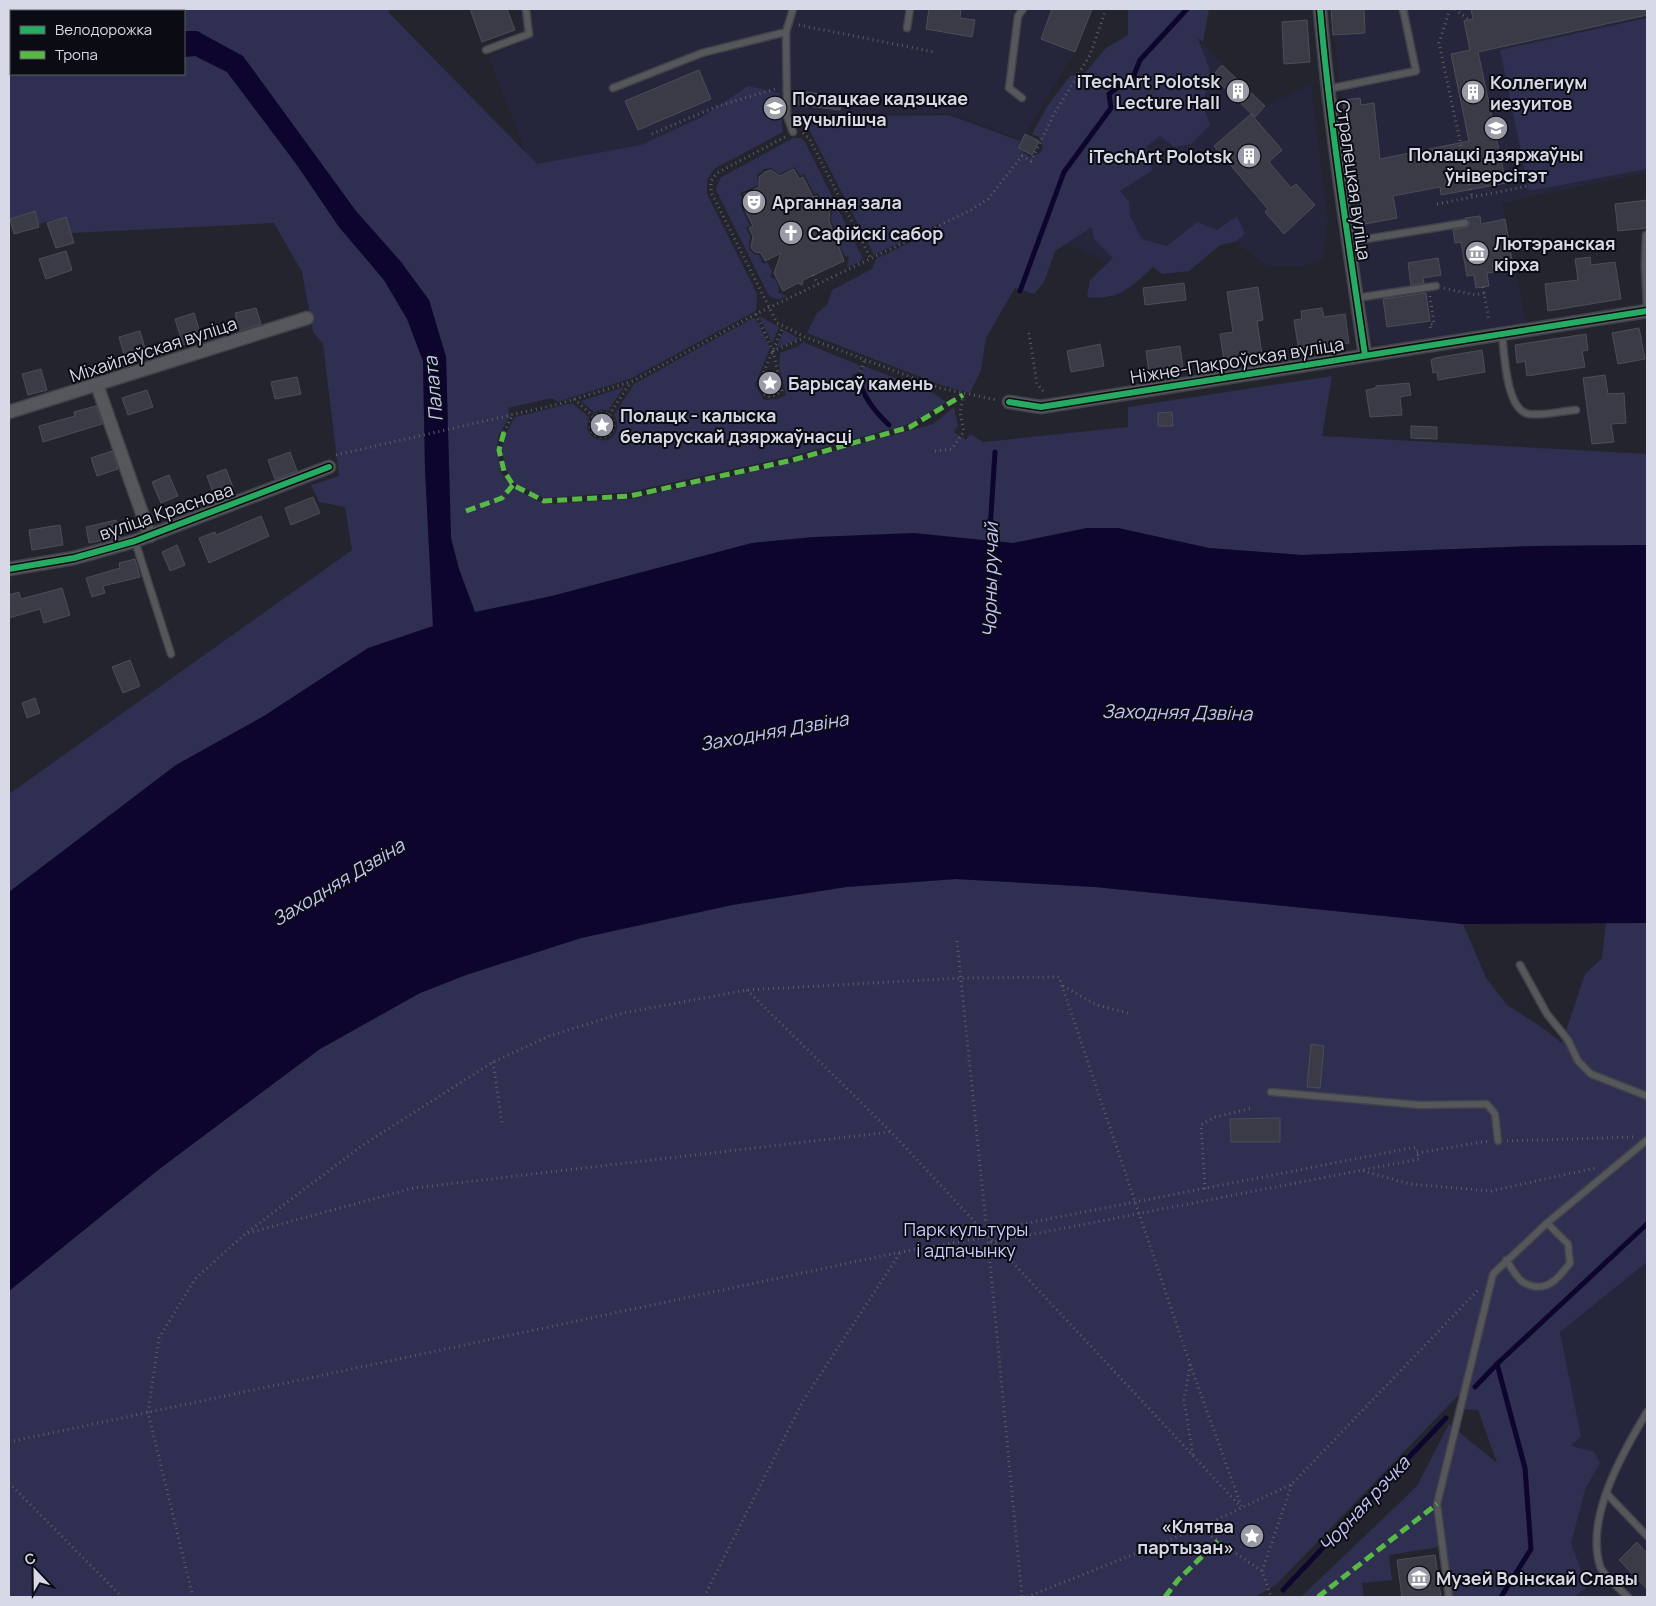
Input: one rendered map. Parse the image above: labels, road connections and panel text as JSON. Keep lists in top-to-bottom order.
{
  "streets": {
    "street": [
      "Стралецкая вуліца",
      "Міхайлаўская вуліца",
      "Ніжне-Пакроўская вуліца",
      "вуліца Краснова"
    ]
  },
  "crossings": [
    ["Стралецкая вуліца", "Ніжне-Пакроўская вуліца"]
  ],
  "water": [
    "Палата",
    "Чорны ручай",
    "Заходняя Дзвіна",
    "Чорная рэчка"
  ],
  "parks": ["Парк культуры і адпачынку"],
  "places": {
    "building": ["iTechArt Polotsk Lecture Hall", "Коллегиум иезуитов", "iTechArt Polotsk"],
    "school or university": ["Полацкае кадэцкае вучылішча", "Полацкі дзяржаўны ўніверсітэт"],
    "theatre": ["Арганная зала"],
    "church": ["Сафійскі сабор"],
    "museum": ["Лютэранская кірха", "Музей Воінскай Славы"],
    "place": ["Барысаў камень", "Полацк - калыска беларускай дзяржаўнасці", "«Клятва партызан»"]
  },
  "legend": ["Велодорожка", "Тропа"],
  "north": "top"
}
